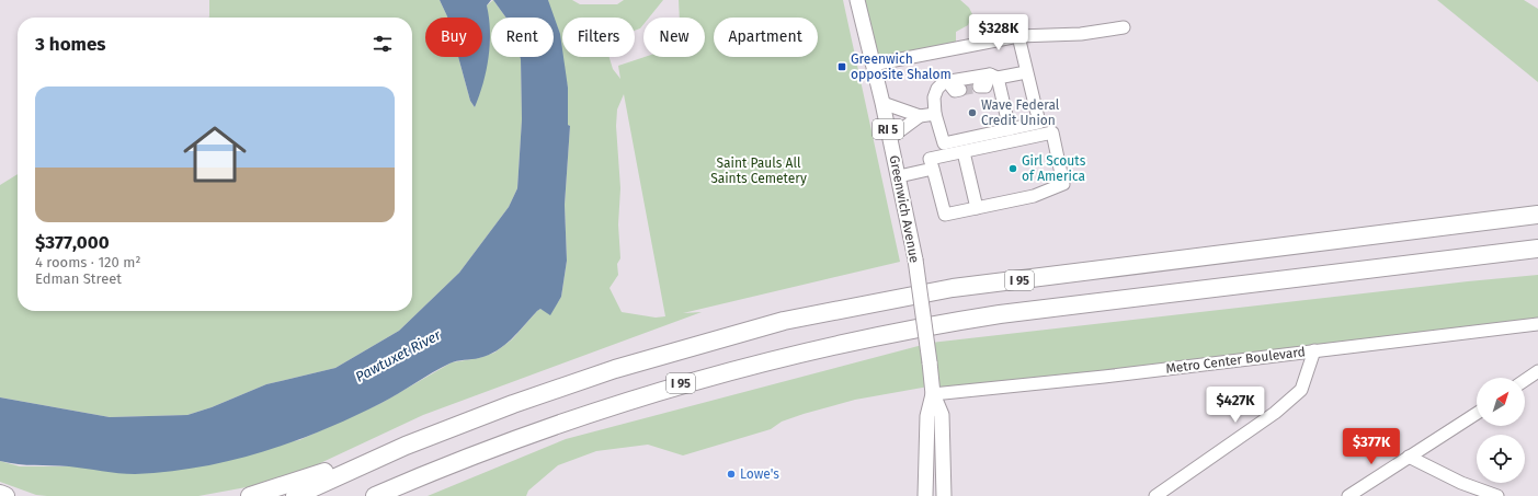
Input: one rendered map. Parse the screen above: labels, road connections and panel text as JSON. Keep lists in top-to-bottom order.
{
  "streets": {
    "highway": ["I 95"],
    "main road": ["RI 5", "Greenwich Avenue"],
    "street": ["Metro Center Boulevard"]
  },
  "crossings": [
    ["Greenwich Avenue", "Metro Center Boulevard"]
  ],
  "water": ["Pawtuxet River"],
  "parks": ["Saint Pauls All Saints Cemetery"],
  "places": {
    "transit": ["Greenwich opposite Shalom"],
    "other": ["Wave Federal Credit Union", "Girl Scouts of America", "Lowe's"]
  },
  "north": "top right",
  "page": {
    "price": ["$328K", "$427K", "$377K"],
    "chip": [
      "Buy",
      "Rent",
      "Filters",
      "New",
      "Apartment"
    ],
    "heading": "3 homes",
    "list": [
      {
        "name": "$377,000",
        "note": "4 rooms · 120 m² · Edman Street"
      }
    ]
  }
}
